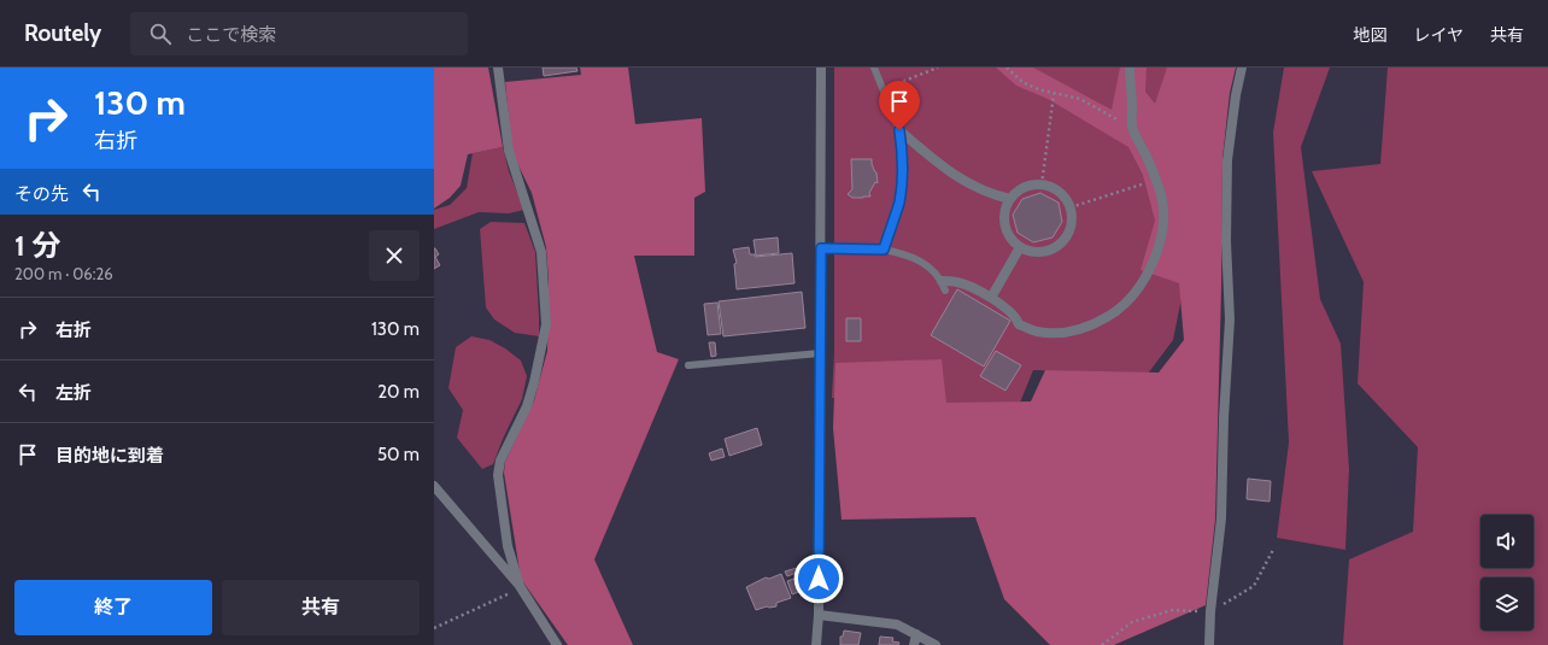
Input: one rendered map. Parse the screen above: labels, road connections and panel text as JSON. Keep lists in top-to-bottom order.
{
  "page": {
    "header": "Routely",
    "search": "ここで検索",
    "nav": ["地図", "レイヤ", "共有"],
    "turn": ["130 m", "右折"],
    "then": "その先",
    "heading": ["1 分", "200 m · 06:26"],
    "list": [
      {
        "name": "右折",
        "value": "130 m"
      },
      {
        "name": "左折",
        "value": "20 m"
      },
      {
        "name": "目的地に到着",
        "value": "50 m"
      }
    ],
    "buttons": ["終了", "共有"]
  }
}
